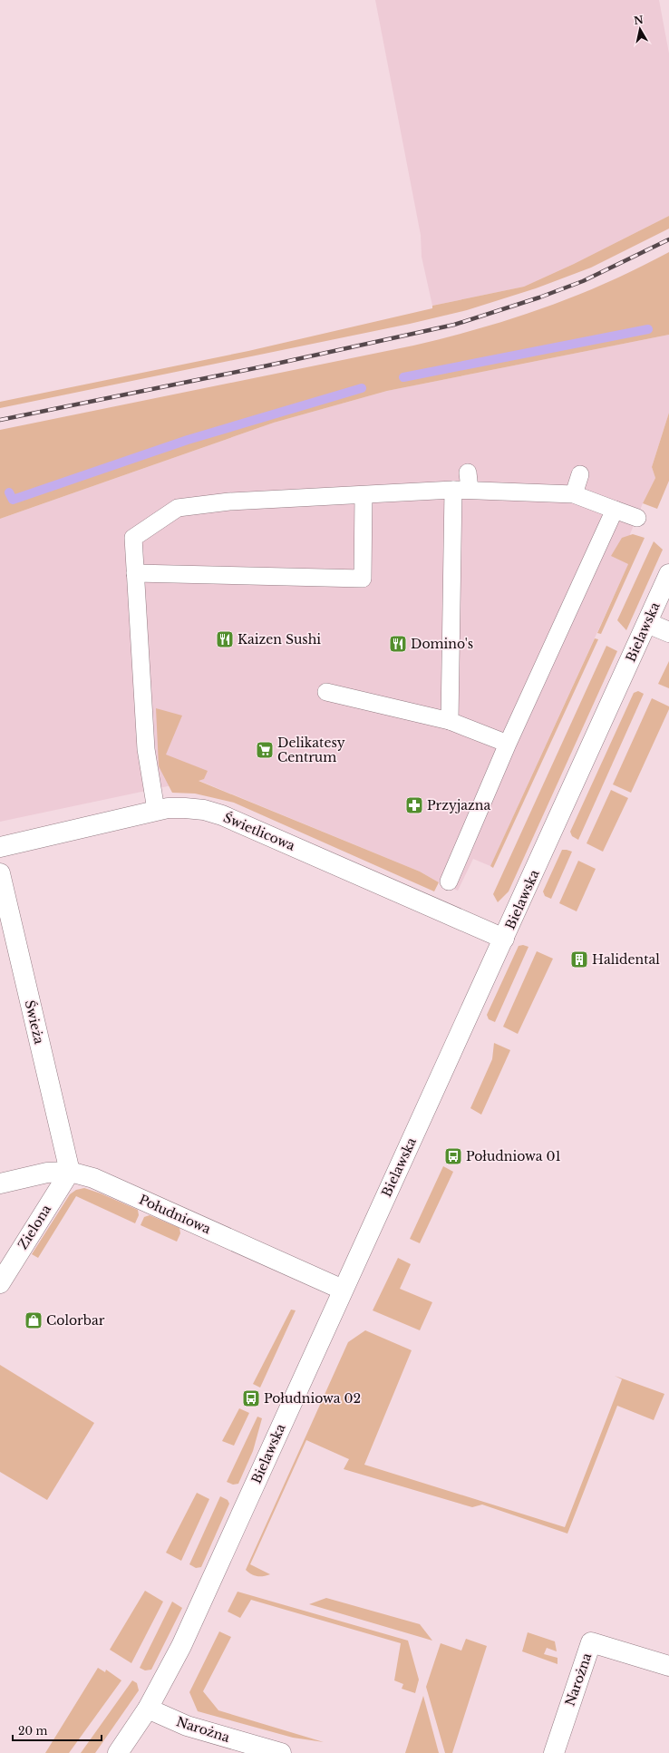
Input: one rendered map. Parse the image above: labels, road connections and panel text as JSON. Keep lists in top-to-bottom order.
{
  "streets": {
    "street": [
      "Bielawska",
      "Świetlicowa",
      "Świeża",
      "Południowa",
      "Zielona",
      "Narożna"
    ]
  },
  "crossings": [
    ["Bielawska", "Świetlicowa"],
    ["Bielawska", "Południowa"],
    ["Bielawska", "Narożna"],
    ["Świeża", "Południowa"],
    ["Świeża", "Zielona"],
    ["Południowa", "Zielona"]
  ],
  "places": {
    "restaurant": ["Kaizen Sushi", "Domino's"],
    "supermarket": ["Delikatesy Centrum"],
    "pharmacy": ["Przyjazna"],
    "building": ["Halidental"],
    "bus stop": ["Południowa 01", "Południowa 02"],
    "shop": ["Colorbar"]
  },
  "scale_bar": "20 m",
  "north": "top"
}
